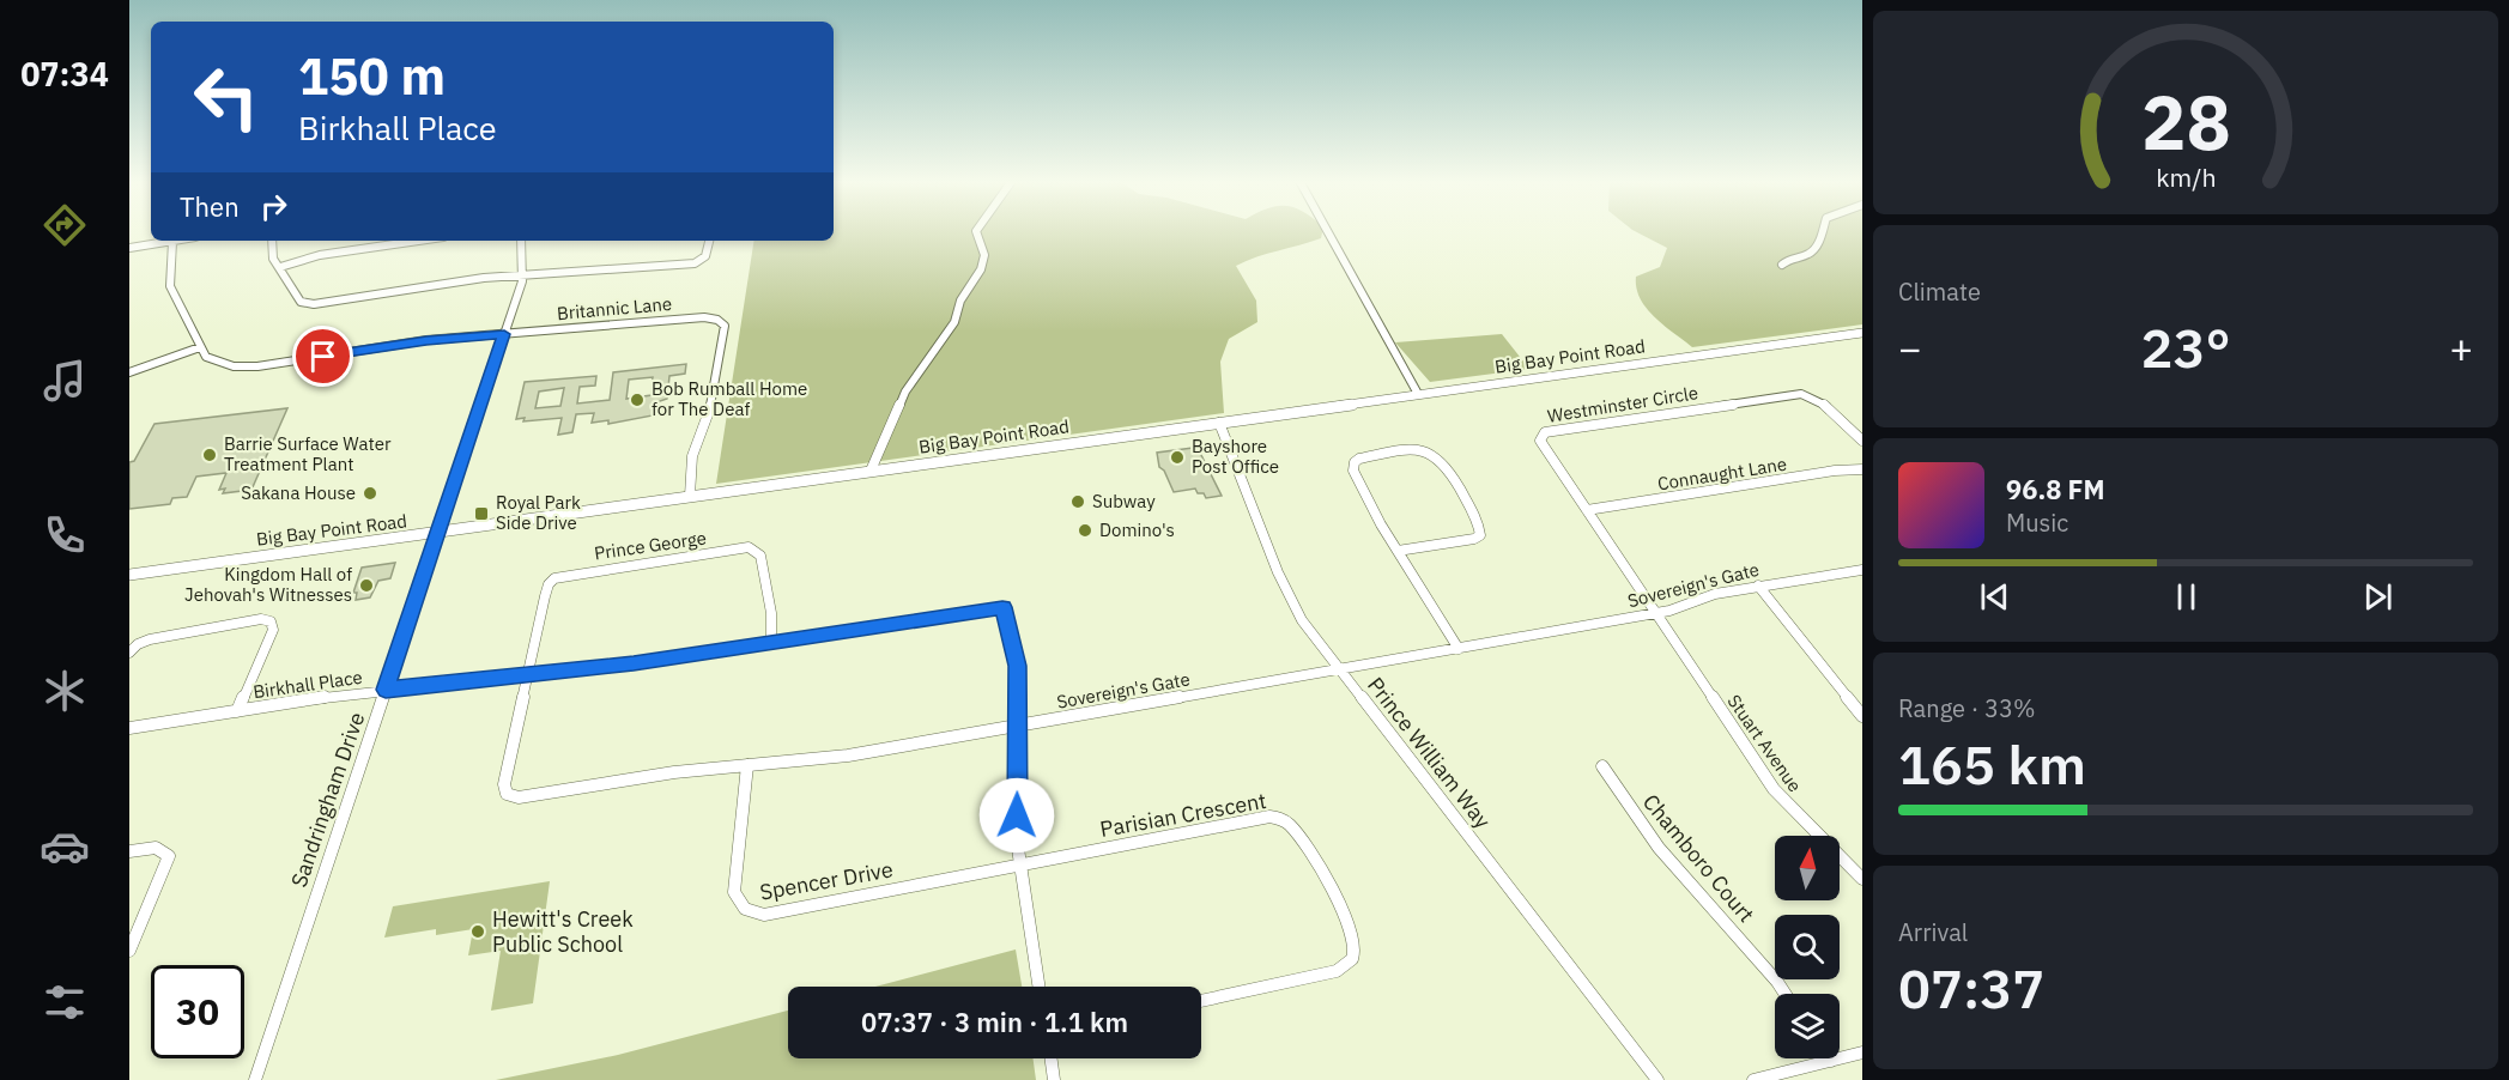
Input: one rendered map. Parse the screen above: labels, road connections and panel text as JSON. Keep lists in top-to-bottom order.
{
  "streets": {
    "main road": ["Big Bay Point Road"],
    "street": [
      "Britannic Lane",
      "Westminster Circle",
      "Connaught Lane",
      "Prince George",
      "Sovereign's Gate",
      "Birkhall Place",
      "Stuart Avenue",
      "Prince William Way",
      "Sandringham Drive",
      "Parisian Crescent",
      "Chamboro Court",
      "Spencer Drive"
    ]
  },
  "crossings": [
    ["Britannic Lane", "Big Bay Point Road"],
    ["Britannic Lane", "Sandringham Drive"],
    ["Big Bay Point Road", "Prince William Way"],
    ["Big Bay Point Road", "Sandringham Drive"],
    ["Westminster Circle", "Connaught Lane"],
    ["Westminster Circle", "Sovereign's Gate"],
    ["Westminster Circle", "Stuart Avenue"],
    ["Prince George", "Sovereign's Gate"],
    ["Prince George", "Birkhall Place"],
    ["Sovereign's Gate", "Birkhall Place"],
    ["Sovereign's Gate", "Stuart Avenue"],
    ["Sovereign's Gate", "Prince William Way"],
    ["Sovereign's Gate", "Spencer Drive"],
    ["Birkhall Place", "Sandringham Drive"],
    ["Parisian Crescent", "Spencer Drive"]
  ],
  "places": {
    "other": [
      "Bob Rumball Home for The Deaf",
      "Barrie Surface Water Treatment Plant",
      "Bayshore Post Office",
      "Sakana House",
      "Subway",
      "Domino's",
      "Kingdom Hall of Jehovah's Witnesses",
      "Hewitt's Creek Public School"
    ],
    "transit": ["Royal Park Side Drive"]
  },
  "north": "top",
  "page": {
    "tabs": "07:34",
    "turn": ["150 m", "Birkhall Place"],
    "then": "Then",
    "tile": [
      "Climate",
      ["Range · 33%", "165 km"],
      ["Arrival", "07:37"]
    ],
    "heat": ["−", "23°", "+"],
    "song": ["96.8 FM", "Music"],
    "limit": "30",
    "trip": "07:37 · 3 min · 1.1 km",
    "gauge": ["28", "km/h"]
  }
}
